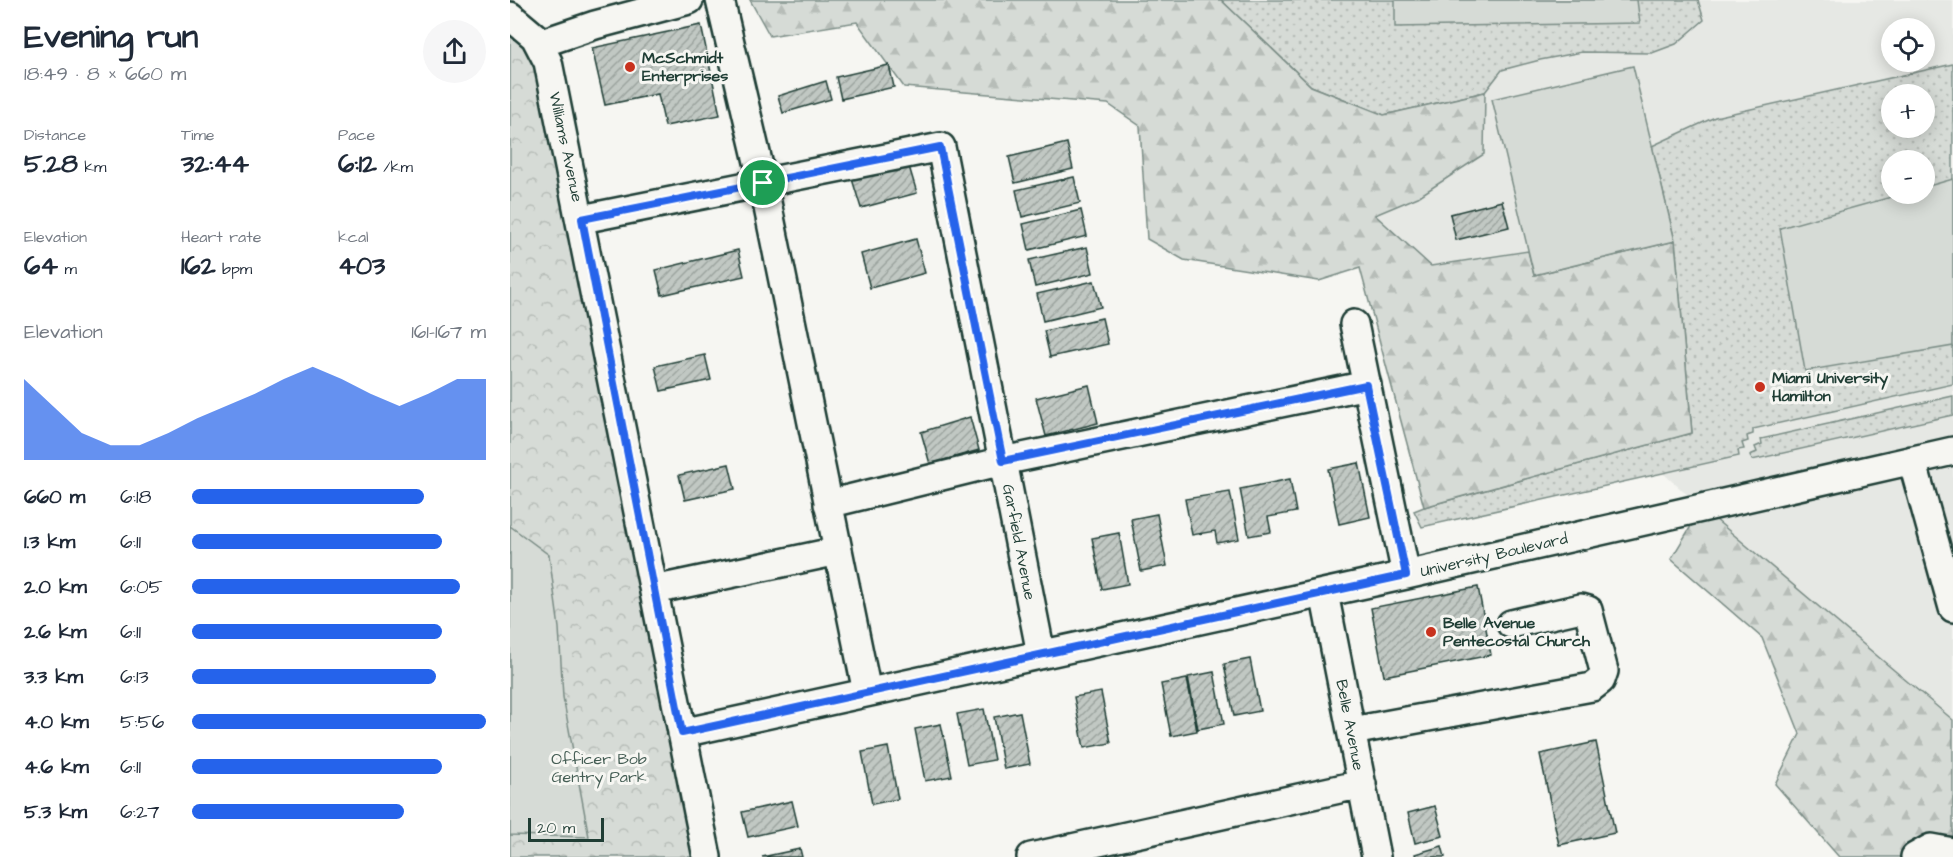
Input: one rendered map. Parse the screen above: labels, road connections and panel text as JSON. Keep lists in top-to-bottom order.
{
  "streets": {
    "street": [
      "Williams Avenue",
      "Garfield Avenue",
      "University Boulevard",
      "Belle Avenue"
    ]
  },
  "crossings": [
    ["Williams Avenue", "University Boulevard"],
    ["Garfield Avenue", "University Boulevard"],
    ["University Boulevard", "Belle Avenue"]
  ],
  "parks": ["Officer Bob Gentry Park"],
  "places": ["McSchmidt Enterprises", "Miami University Hamilton", "Belle Avenue Pentecostal Church"],
  "scale_bar": "20 m",
  "page": {
    "heading": ["Evening run", "18:49 · 8 × 660 m"],
    "map_buttons": ["+", "−"],
    "stats": [
      ["Distance", "5.28 km"],
      ["Time", "32:44"],
      ["Pace", "6:12 /km"],
      ["Elevation", "64 m"],
      ["Heart rate", "162 bpm"],
      ["kcal", "403"]
    ],
    "chart": ["Elevation", "161–167 m"],
    "list": [
      {
        "name": "660 m",
        "note": "6:18"
      },
      {
        "name": "1.3 km",
        "note": "6:11"
      },
      {
        "name": "2.0 km",
        "note": "6:05"
      },
      {
        "name": "2.6 km",
        "note": "6:11"
      },
      {
        "name": "3.3 km",
        "note": "6:13"
      },
      {
        "name": "4.0 km",
        "note": "5:56"
      },
      {
        "name": "4.6 km",
        "note": "6:11"
      },
      {
        "name": "5.3 km",
        "note": "6:27"
      }
    ],
    "scale": "20 m"
  }
}
